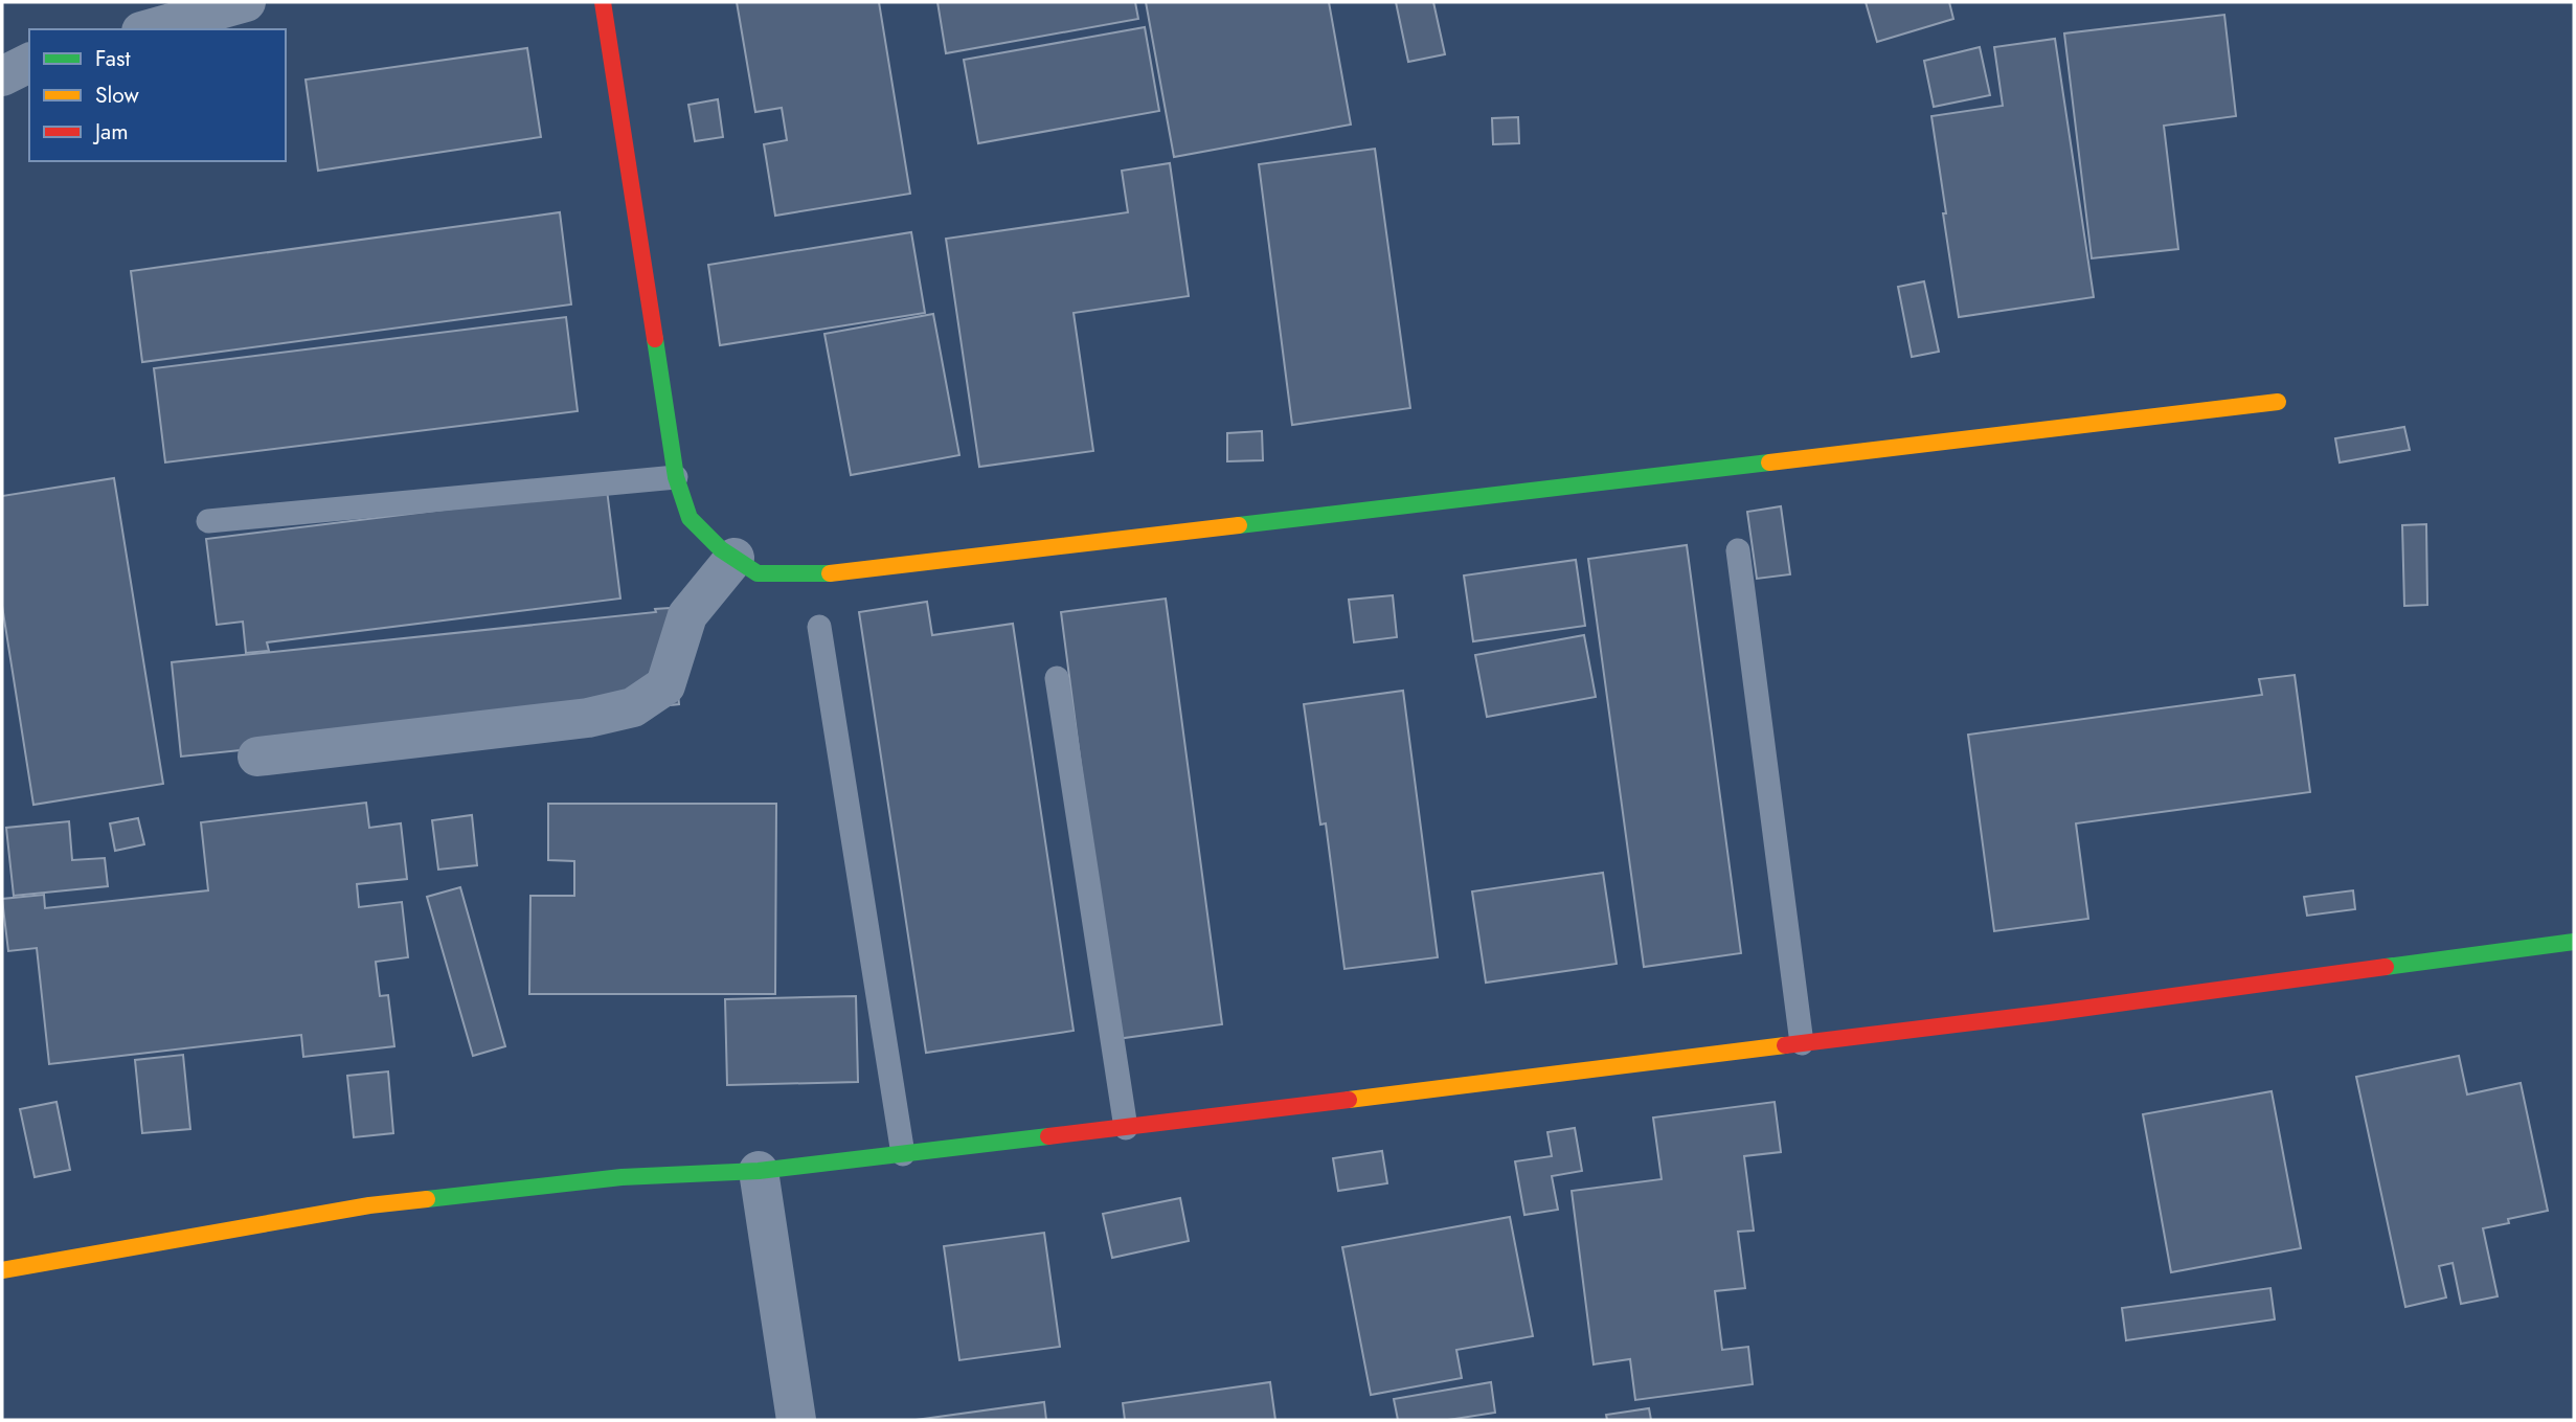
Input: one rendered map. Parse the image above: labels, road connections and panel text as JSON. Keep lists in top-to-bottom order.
{
  "legend": ["Fast", "Slow", "Jam"]
}
